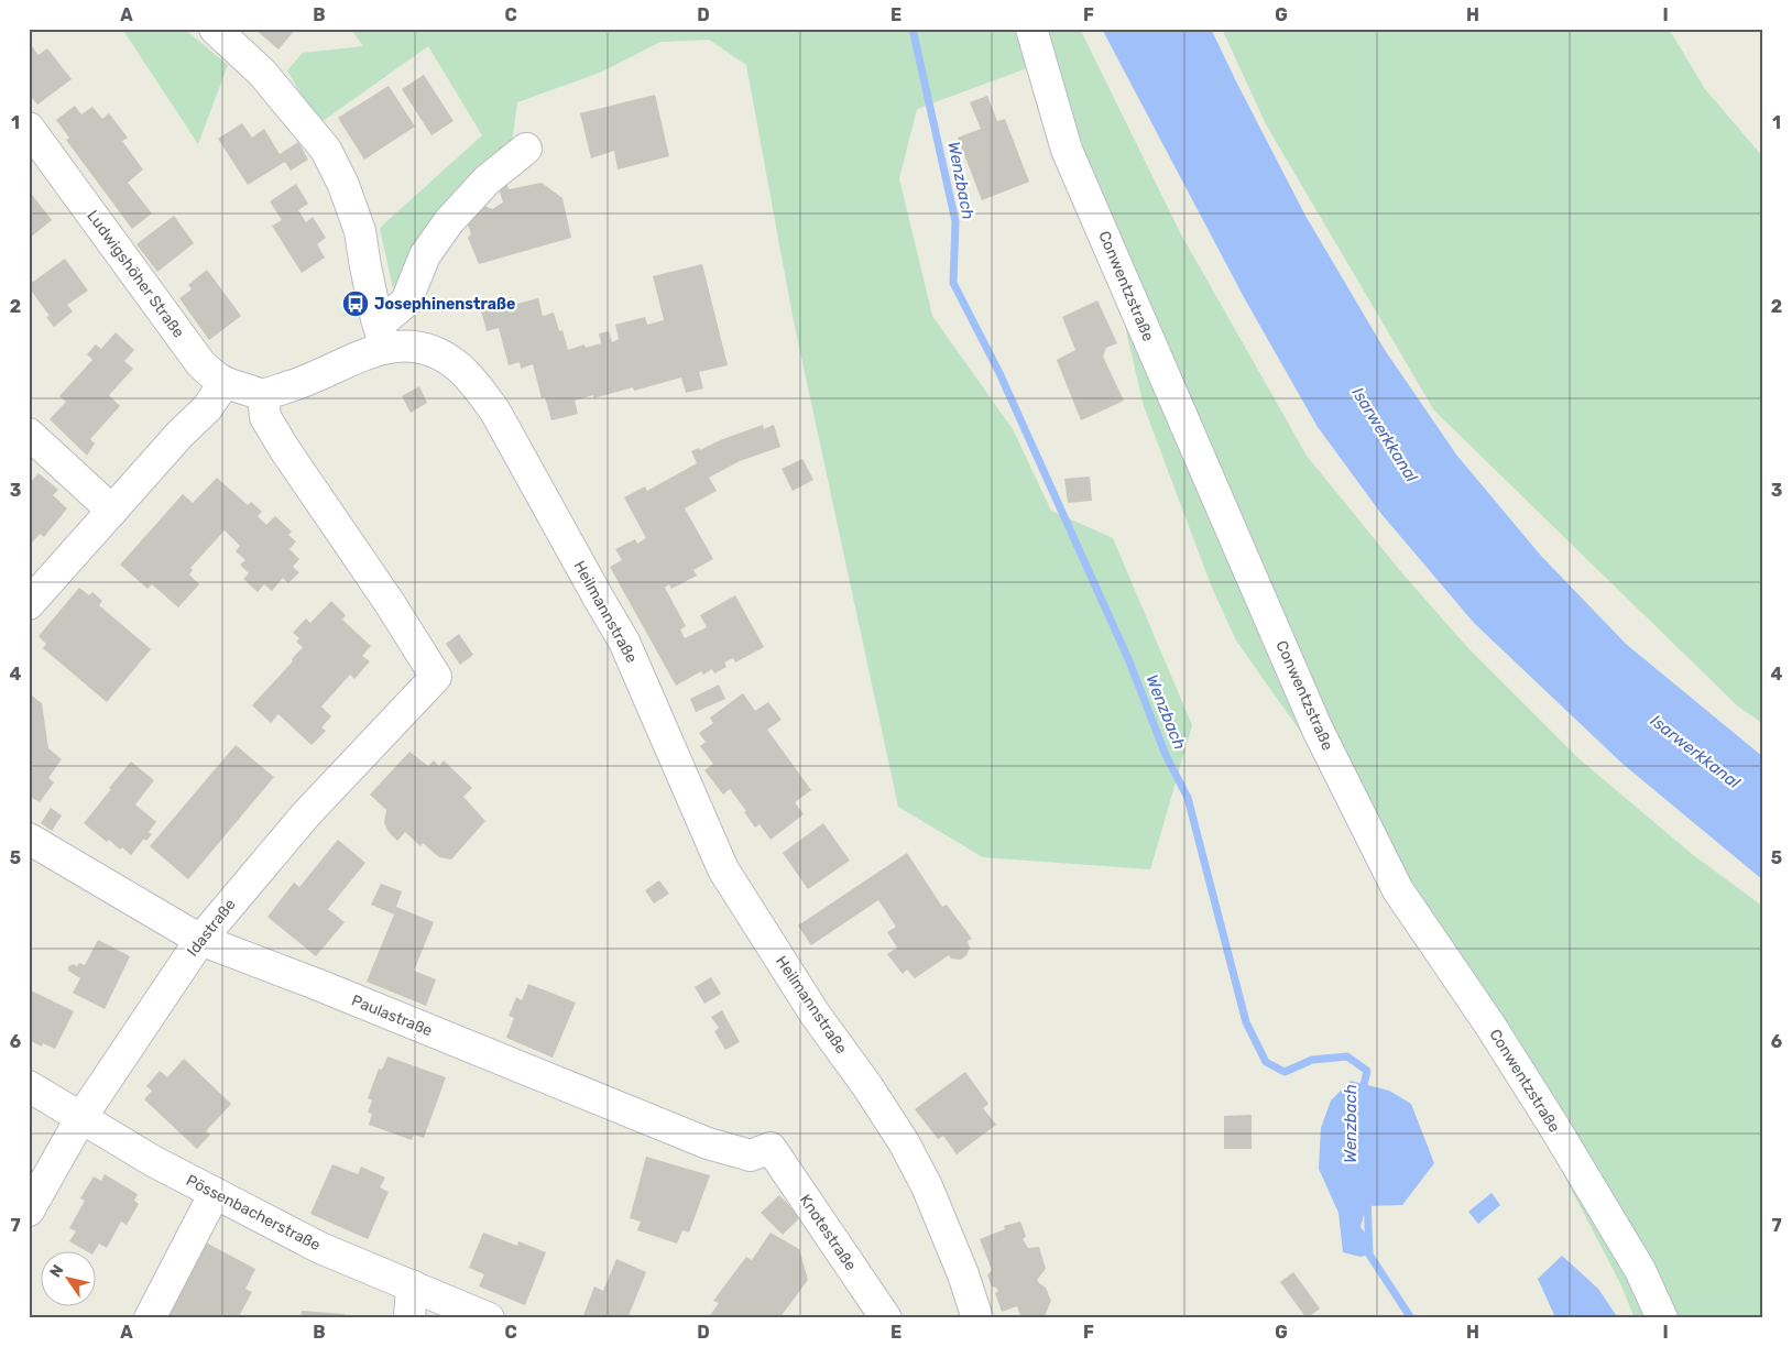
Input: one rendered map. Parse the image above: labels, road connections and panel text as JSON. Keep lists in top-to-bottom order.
{
  "streets": {
    "street": [
      "Ludwigshöher Straße",
      "Conwentzstraße",
      "Heilmannstraße",
      "Idastraße",
      "Paulastraße",
      "Pössenbacherstraße",
      "Knotestraße"
    ]
  },
  "crossings": [
    ["Ludwigshöher Straße", "Idastraße"],
    ["Idastraße", "Paulastraße"],
    ["Idastraße", "Pössenbacherstraße"],
    ["Paulastraße", "Knotestraße"]
  ],
  "water": ["Wenzbach", "Isarwerkkanal"],
  "places": {
    "bus stop": ["Josephinenstraße"]
  },
  "north": "top left",
  "grid": {
    "columns": [
      "A",
      "B",
      "C",
      "D",
      "E",
      "F",
      "G",
      "H",
      "I"
    ],
    "rows": [
      "1",
      "2",
      "3",
      "4",
      "5",
      "6",
      "7"
    ]
  }
}
